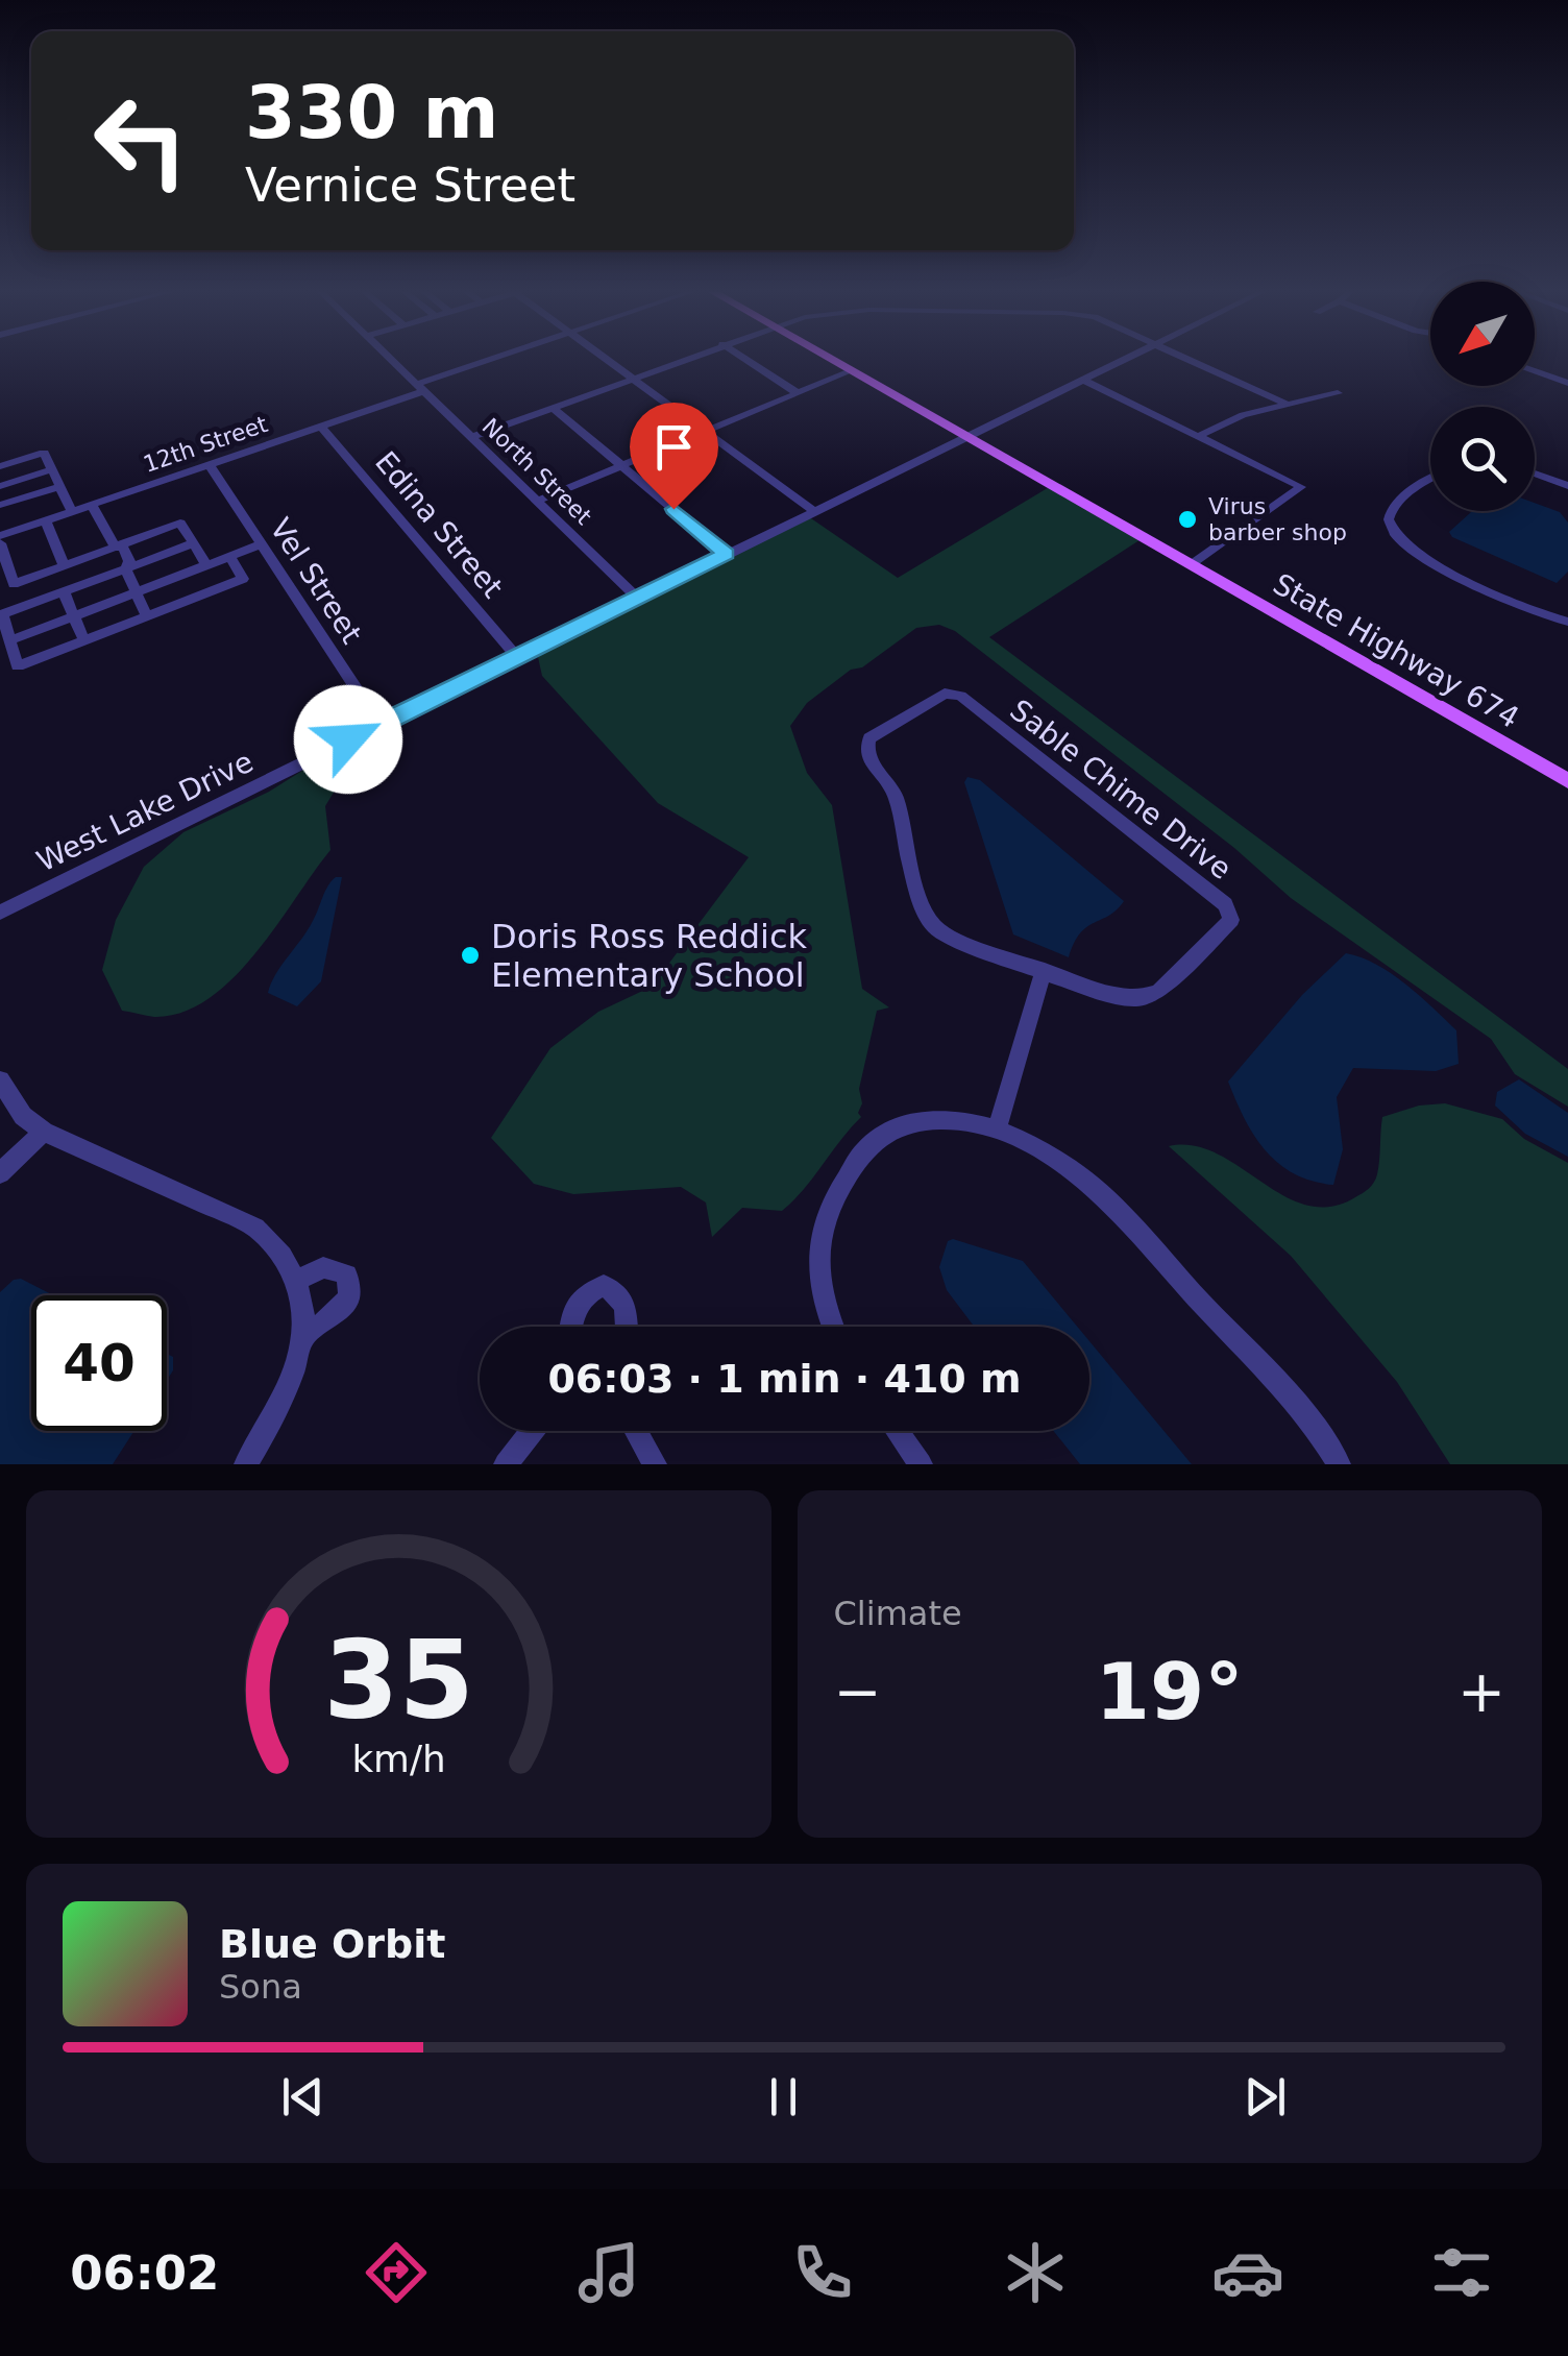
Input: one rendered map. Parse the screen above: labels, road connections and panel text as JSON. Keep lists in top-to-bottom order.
{
  "streets": {
    "main road": ["State Highway 674"],
    "street": [
      "12th Street",
      "North Street",
      "Edina Street",
      "Vel Street",
      "Sable Chime Drive",
      "West Lake Drive"
    ]
  },
  "crossings": [
    ["12th Street", "North Street"],
    ["12th Street", "Edina Street"],
    ["12th Street", "Vel Street"],
    ["North Street", "West Lake Drive"],
    ["Edina Street", "West Lake Drive"],
    ["Vel Street", "West Lake Drive"],
    ["State Highway 674", "West Lake Drive"]
  ],
  "places": ["Virus barber shop", "Doris Ross Reddick Elementary School"],
  "north": "bottom left",
  "page": {
    "turn": ["330 m", "Vernice Street"],
    "limit": "40",
    "trip": "06:03 · 1 min · 410 m",
    "tile": "Climate",
    "heat": ["−", "19°", "+"],
    "song": ["Blue Orbit", "Sona"],
    "tabs": "06:02",
    "gauge": ["35", "km/h"]
  }
}
